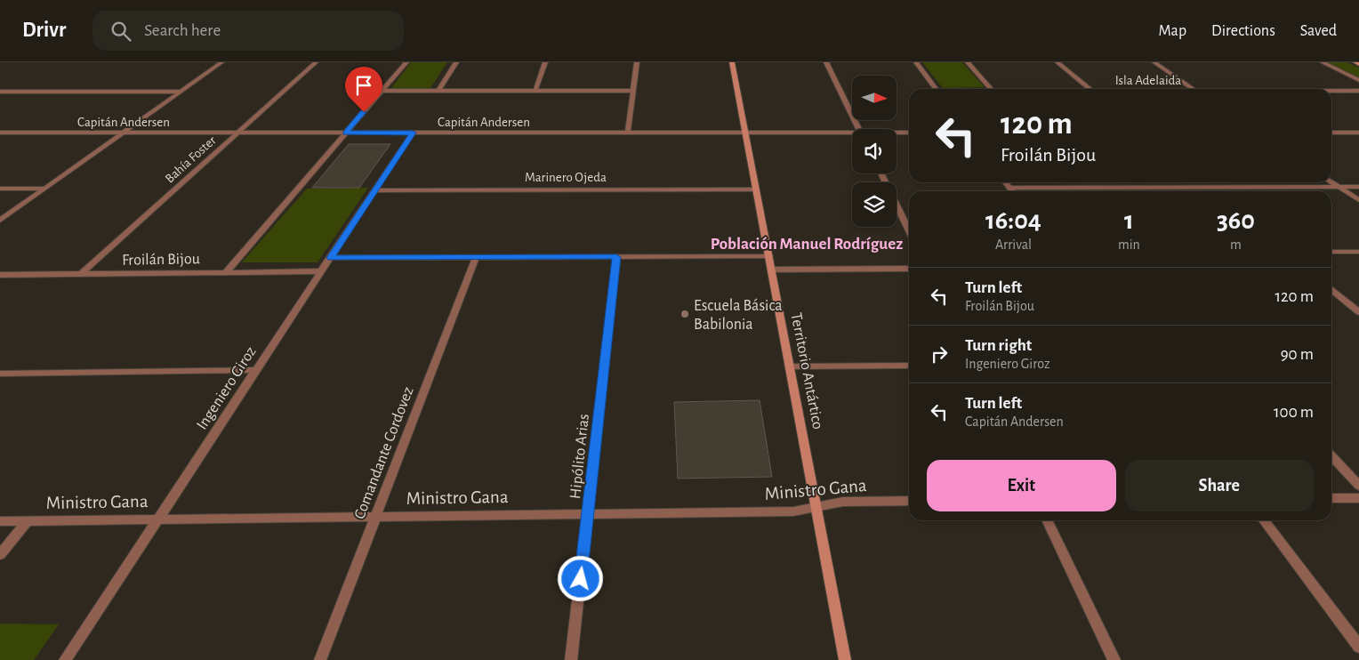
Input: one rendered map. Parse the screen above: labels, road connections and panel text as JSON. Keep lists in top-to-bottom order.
{
  "streets": {
    "street": [
      "Isla Adelaida",
      "Capitán Andersen",
      "Bahía Foster",
      "Marinero Ojeda",
      "Froilán Bijou",
      "Territorio Antártico",
      "Ingeniero Giroz",
      "Comandante Cordovez",
      "Hipólito Arias",
      "Ministro Gana"
    ]
  },
  "crossings": [
    ["Capitán Andersen", "Bahía Foster"],
    ["Capitán Andersen", "Territorio Antártico"],
    ["Capitán Andersen", "Ingeniero Giroz"],
    ["Bahía Foster", "Froilán Bijou"],
    ["Marinero Ojeda", "Territorio Antártico"],
    ["Marinero Ojeda", "Ingeniero Giroz"],
    ["Froilán Bijou", "Ingeniero Giroz"],
    ["Territorio Antártico", "Ministro Gana"],
    ["Ingeniero Giroz", "Ministro Gana"],
    ["Comandante Cordovez", "Ministro Gana"],
    ["Hipólito Arias", "Ministro Gana"]
  ],
  "districts": ["Población Manuel Rodríguez"],
  "places": ["Escuela Básica Babilonia"],
  "north": "right",
  "page": {
    "header": "Drivr",
    "search": "Search here",
    "nav": ["Map", "Directions", "Saved"],
    "turn": ["120 m", "Froilán Bijou"],
    "eta": [
      "16:04",
      "Arrival",
      "1",
      "min",
      "360",
      "m"
    ],
    "list": [
      {
        "name": "Turn left",
        "note": "Froilán Bijou",
        "value": "120 m"
      },
      {
        "name": "Turn right",
        "note": "Ingeniero Giroz",
        "value": "90 m"
      },
      {
        "name": "Turn left",
        "note": "Capitán Andersen",
        "value": "100 m"
      }
    ],
    "buttons": ["Exit", "Share"]
  }
}
